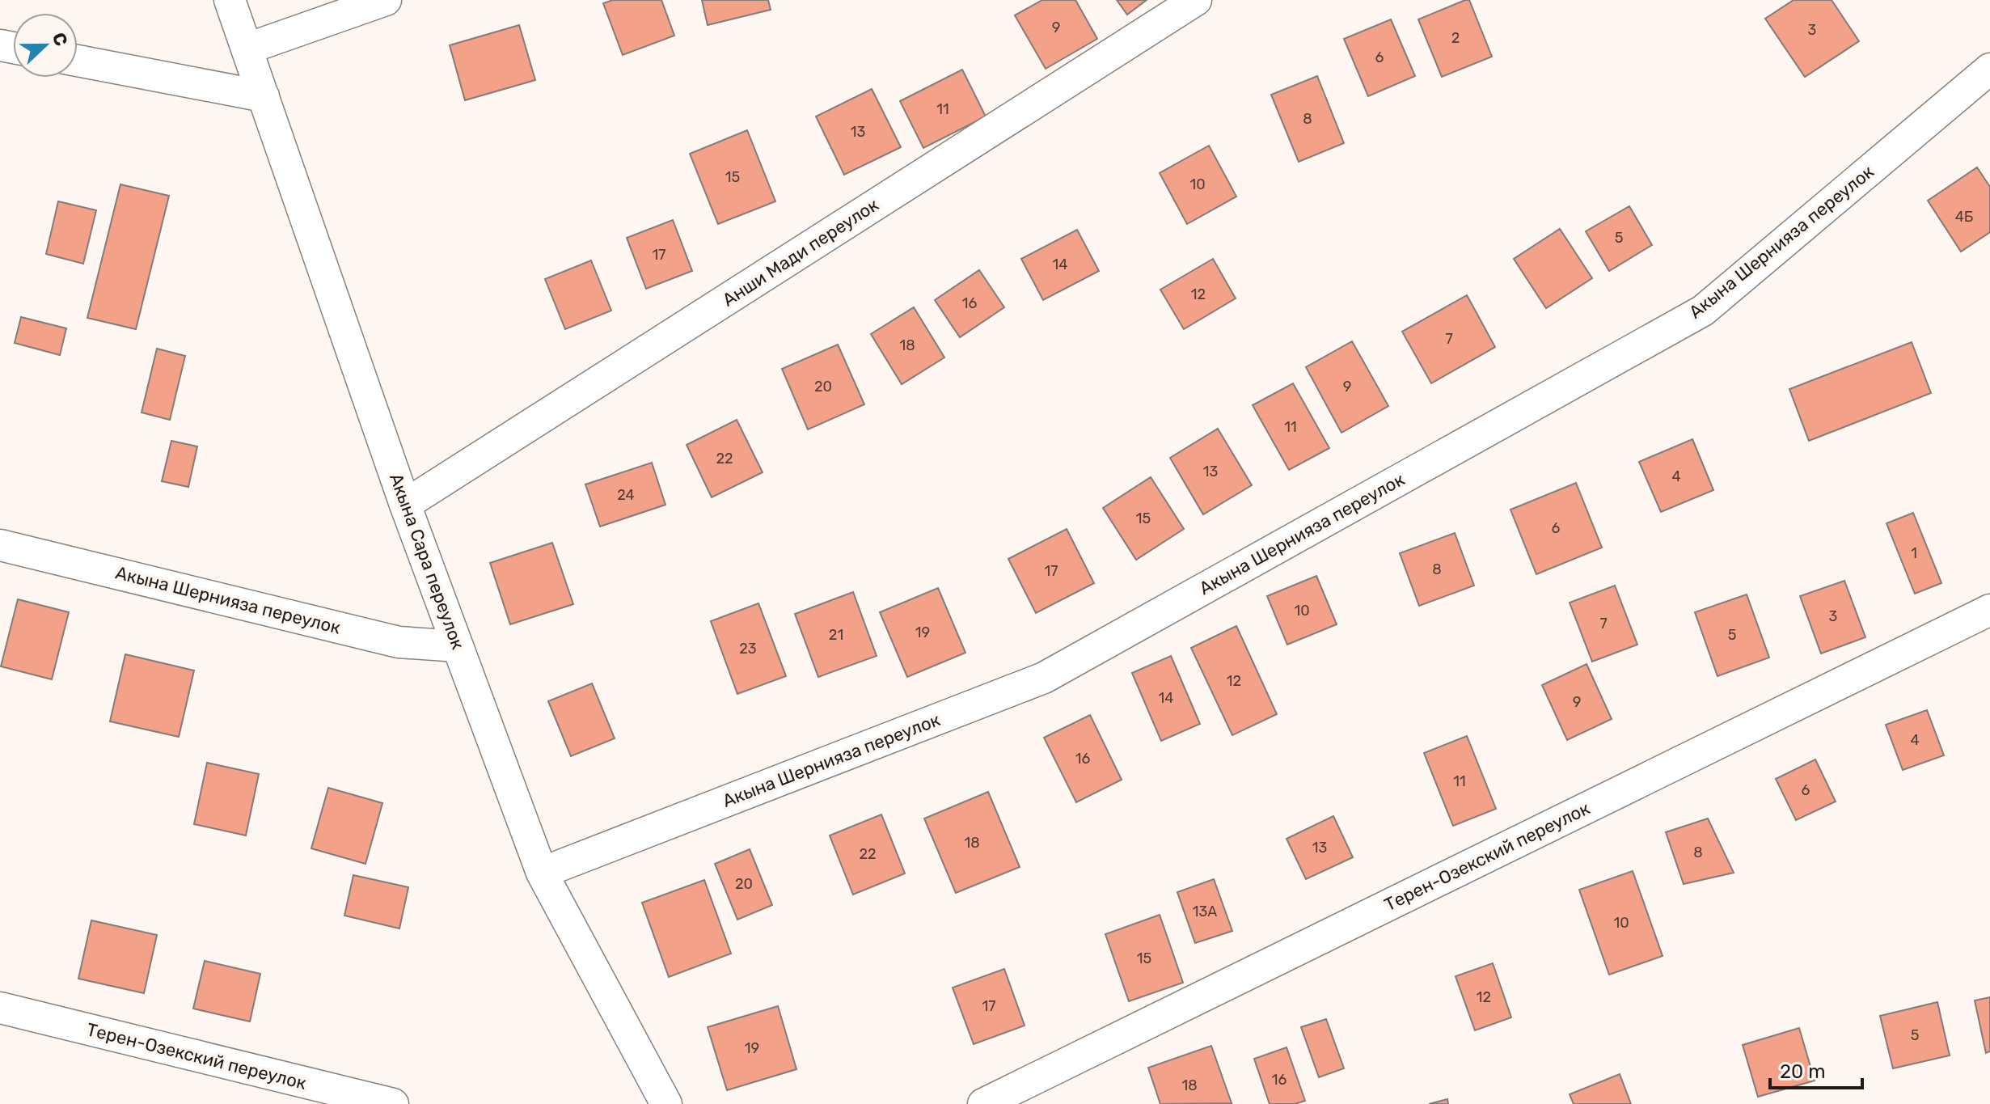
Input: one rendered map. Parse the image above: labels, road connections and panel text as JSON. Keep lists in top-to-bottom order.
{
  "streets": {
    "street": [
      "Акына Шернияза переулок",
      "Анши Мади переулок",
      "Акына Сара переулок",
      "Терен-Озекский переулок"
    ]
  },
  "crossings": [
    ["Акына Шернияза переулок", "Акына Сара переулок"],
    ["Анши Мади переулок", "Акына Сара переулок"]
  ],
  "house_numbers": [
    "9",
    "3",
    "2",
    "6",
    "11",
    "8",
    "13",
    "15",
    "10",
    "4Б",
    "5",
    "17",
    "14",
    "12",
    "16",
    "7",
    "18",
    "20",
    "9",
    "11",
    "22",
    "13",
    "4",
    "24",
    "15",
    "6",
    "1",
    "8",
    "17",
    "10",
    "3",
    "7",
    "19",
    "21",
    "5",
    "23",
    "12",
    "14",
    "9",
    "4",
    "16",
    "11",
    "6",
    "18",
    "13",
    "8",
    "22",
    "20",
    "13А",
    "10",
    "15",
    "12",
    "17",
    "5",
    "19",
    "16",
    "18"
  ],
  "scale_bar": "20 m",
  "north": "right"
}
